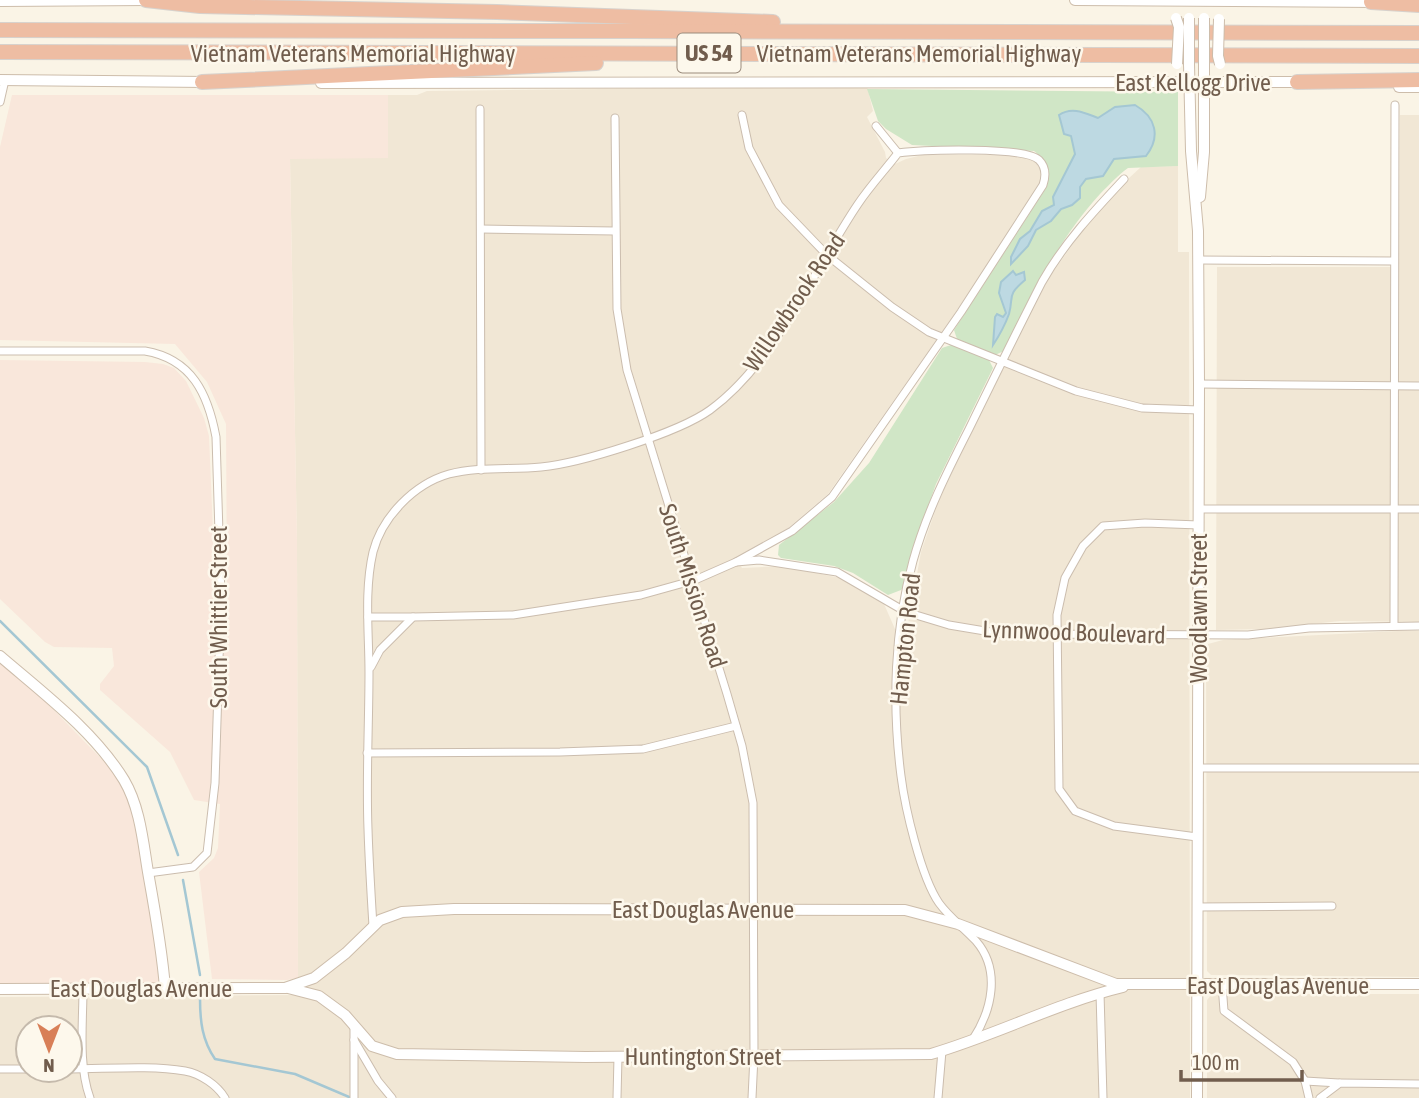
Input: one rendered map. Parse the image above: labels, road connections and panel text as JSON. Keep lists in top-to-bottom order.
{
  "streets": {
    "highway": ["Vietnam Veterans Memorial Highway", "US 54"],
    "main road": [
      "East Kellogg Drive",
      "Woodlawn Street",
      "East Douglas Avenue",
      "Huntington Street"
    ],
    "street": [
      "Willowbrook Road",
      "South Mission Road",
      "South Whittier Street",
      "Lynnwood Boulevard",
      "Hampton Road"
    ]
  },
  "crossings": [
    ["East Kellogg Drive", "Woodlawn Street"],
    ["Willowbrook Road", "South Mission Road"],
    ["Willowbrook Road", "Lynnwood Boulevard"],
    ["Willowbrook Road", "East Douglas Avenue"],
    ["South Mission Road", "Lynnwood Boulevard"],
    ["South Mission Road", "East Douglas Avenue"],
    ["South Mission Road", "Huntington Street"],
    ["Woodlawn Street", "Lynnwood Boulevard"],
    ["Woodlawn Street", "East Douglas Avenue"],
    ["Lynnwood Boulevard", "Hampton Road"],
    ["Hampton Road", "East Douglas Avenue"],
    ["Hampton Road", "Huntington Street"],
    ["East Douglas Avenue", "Huntington Street"]
  ],
  "scale_bar": "100 m",
  "north": "bottom"
}
